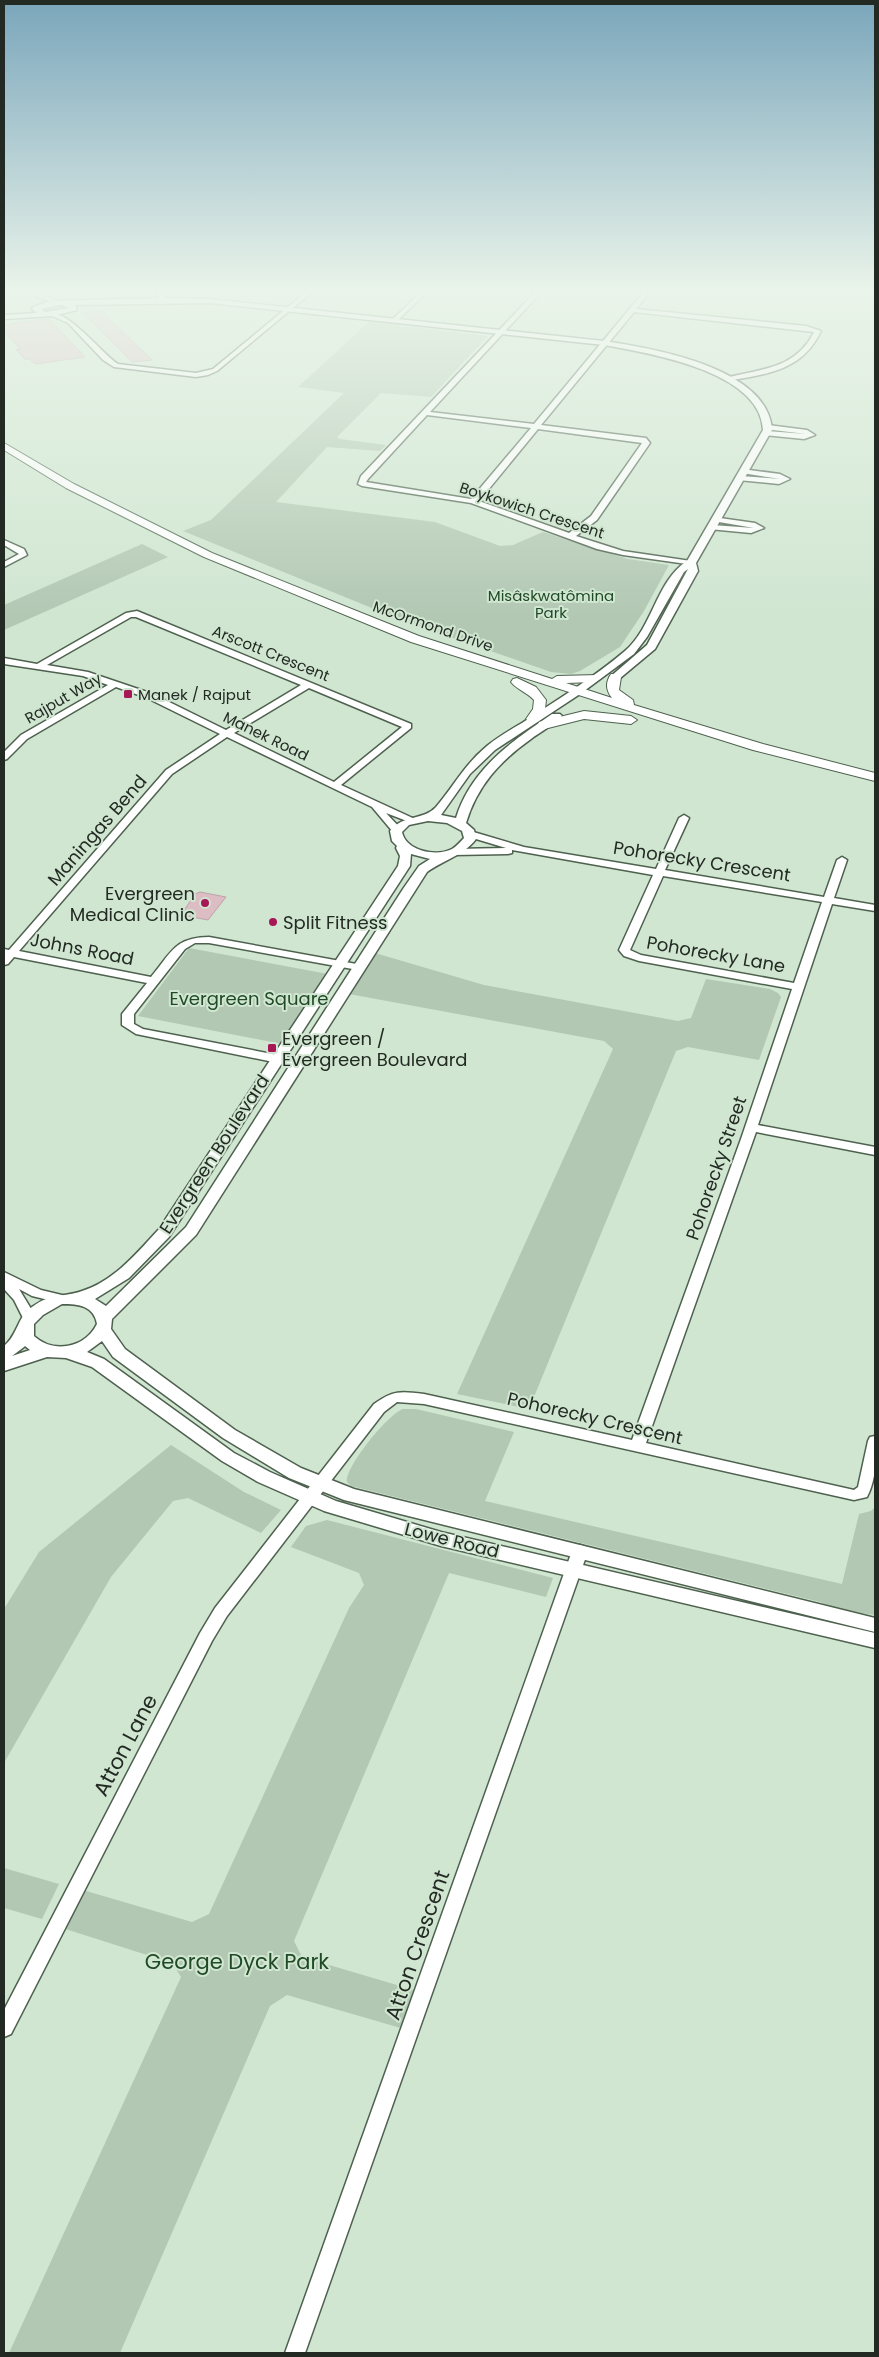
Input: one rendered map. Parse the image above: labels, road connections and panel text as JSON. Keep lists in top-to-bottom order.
{
  "streets": {
    "main road": ["McOrmond Drive"],
    "street": [
      "Boykowich Crescent",
      "Arscott Crescent",
      "Rajput Way",
      "Manek Road",
      "Maningas Bend",
      "Pohorecky Crescent",
      "Johns Road",
      "Pohorecky Lane",
      "Evergreen Boulevard",
      "Pohorecky Street",
      "Lowe Road",
      "Atton Lane",
      "Atton Crescent"
    ]
  },
  "crossings": [
    ["Arscott Crescent", "Manek Road"],
    ["Arscott Crescent", "Maningas Bend"],
    ["Rajput Way", "Manek Road"],
    ["Manek Road", "Maningas Bend"],
    ["Manek Road", "Evergreen Boulevard"],
    ["Maningas Bend", "Johns Road"],
    ["Pohorecky Crescent", "Pohorecky Lane"],
    ["Pohorecky Crescent", "Evergreen Boulevard"],
    ["Pohorecky Crescent", "Pohorecky Street"],
    ["Pohorecky Crescent", "Lowe Road"],
    ["Pohorecky Crescent", "Atton Lane"],
    ["Pohorecky Lane", "Pohorecky Street"],
    ["Evergreen Boulevard", "Lowe Road"],
    ["Lowe Road", "Atton Lane"],
    ["Lowe Road", "Atton Crescent"]
  ],
  "parks": ["Misâskwatômina Park", "Evergreen Square", "George Dyck Park"],
  "places": {
    "transit": ["Manek / Rajput", "Evergreen / Evergreen Boulevard"],
    "other": ["Evergreen Medical Clinic", "Split Fitness"]
  }
}
